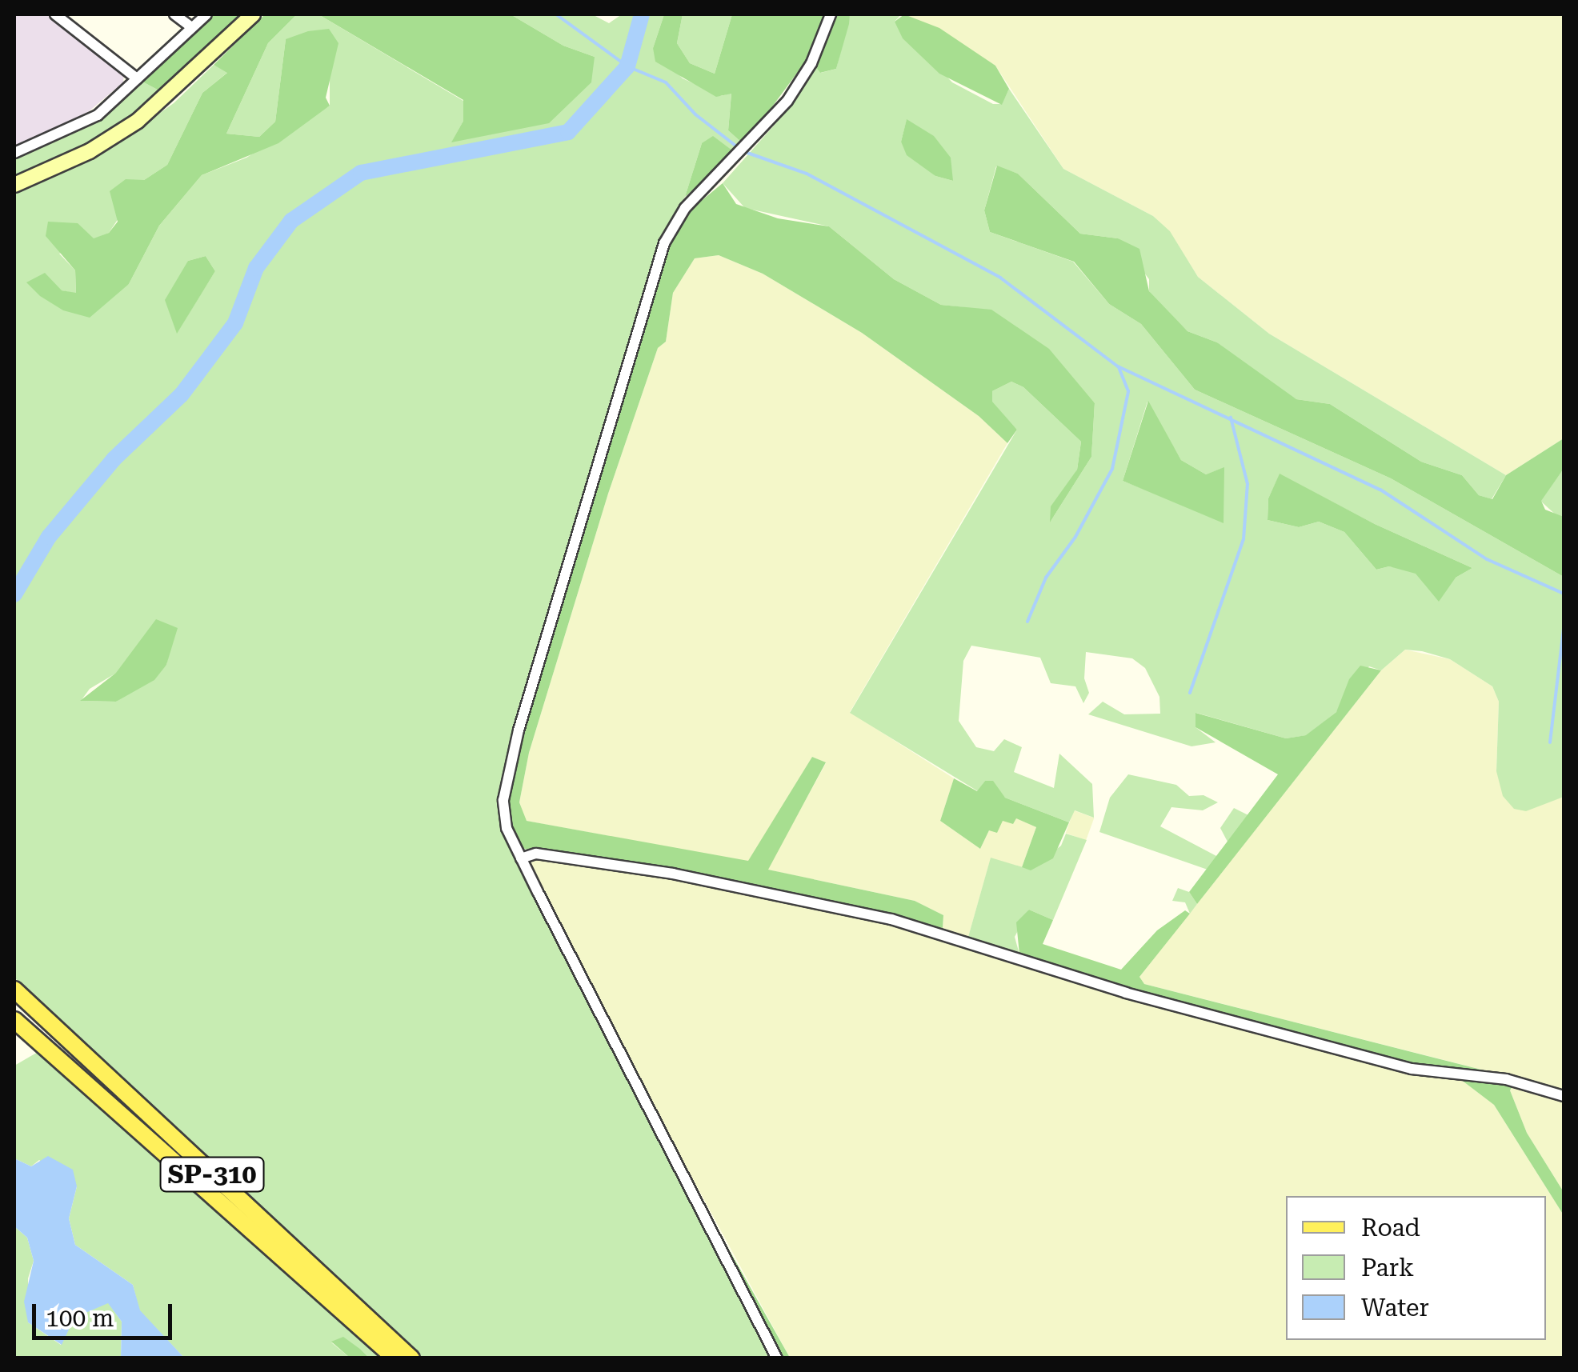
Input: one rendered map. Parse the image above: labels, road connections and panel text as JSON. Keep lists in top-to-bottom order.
{
  "streets": {
    "main road": ["SP-310"]
  },
  "legend": ["Road", "Park", "Water"],
  "scale_bar": "100 m"
}
